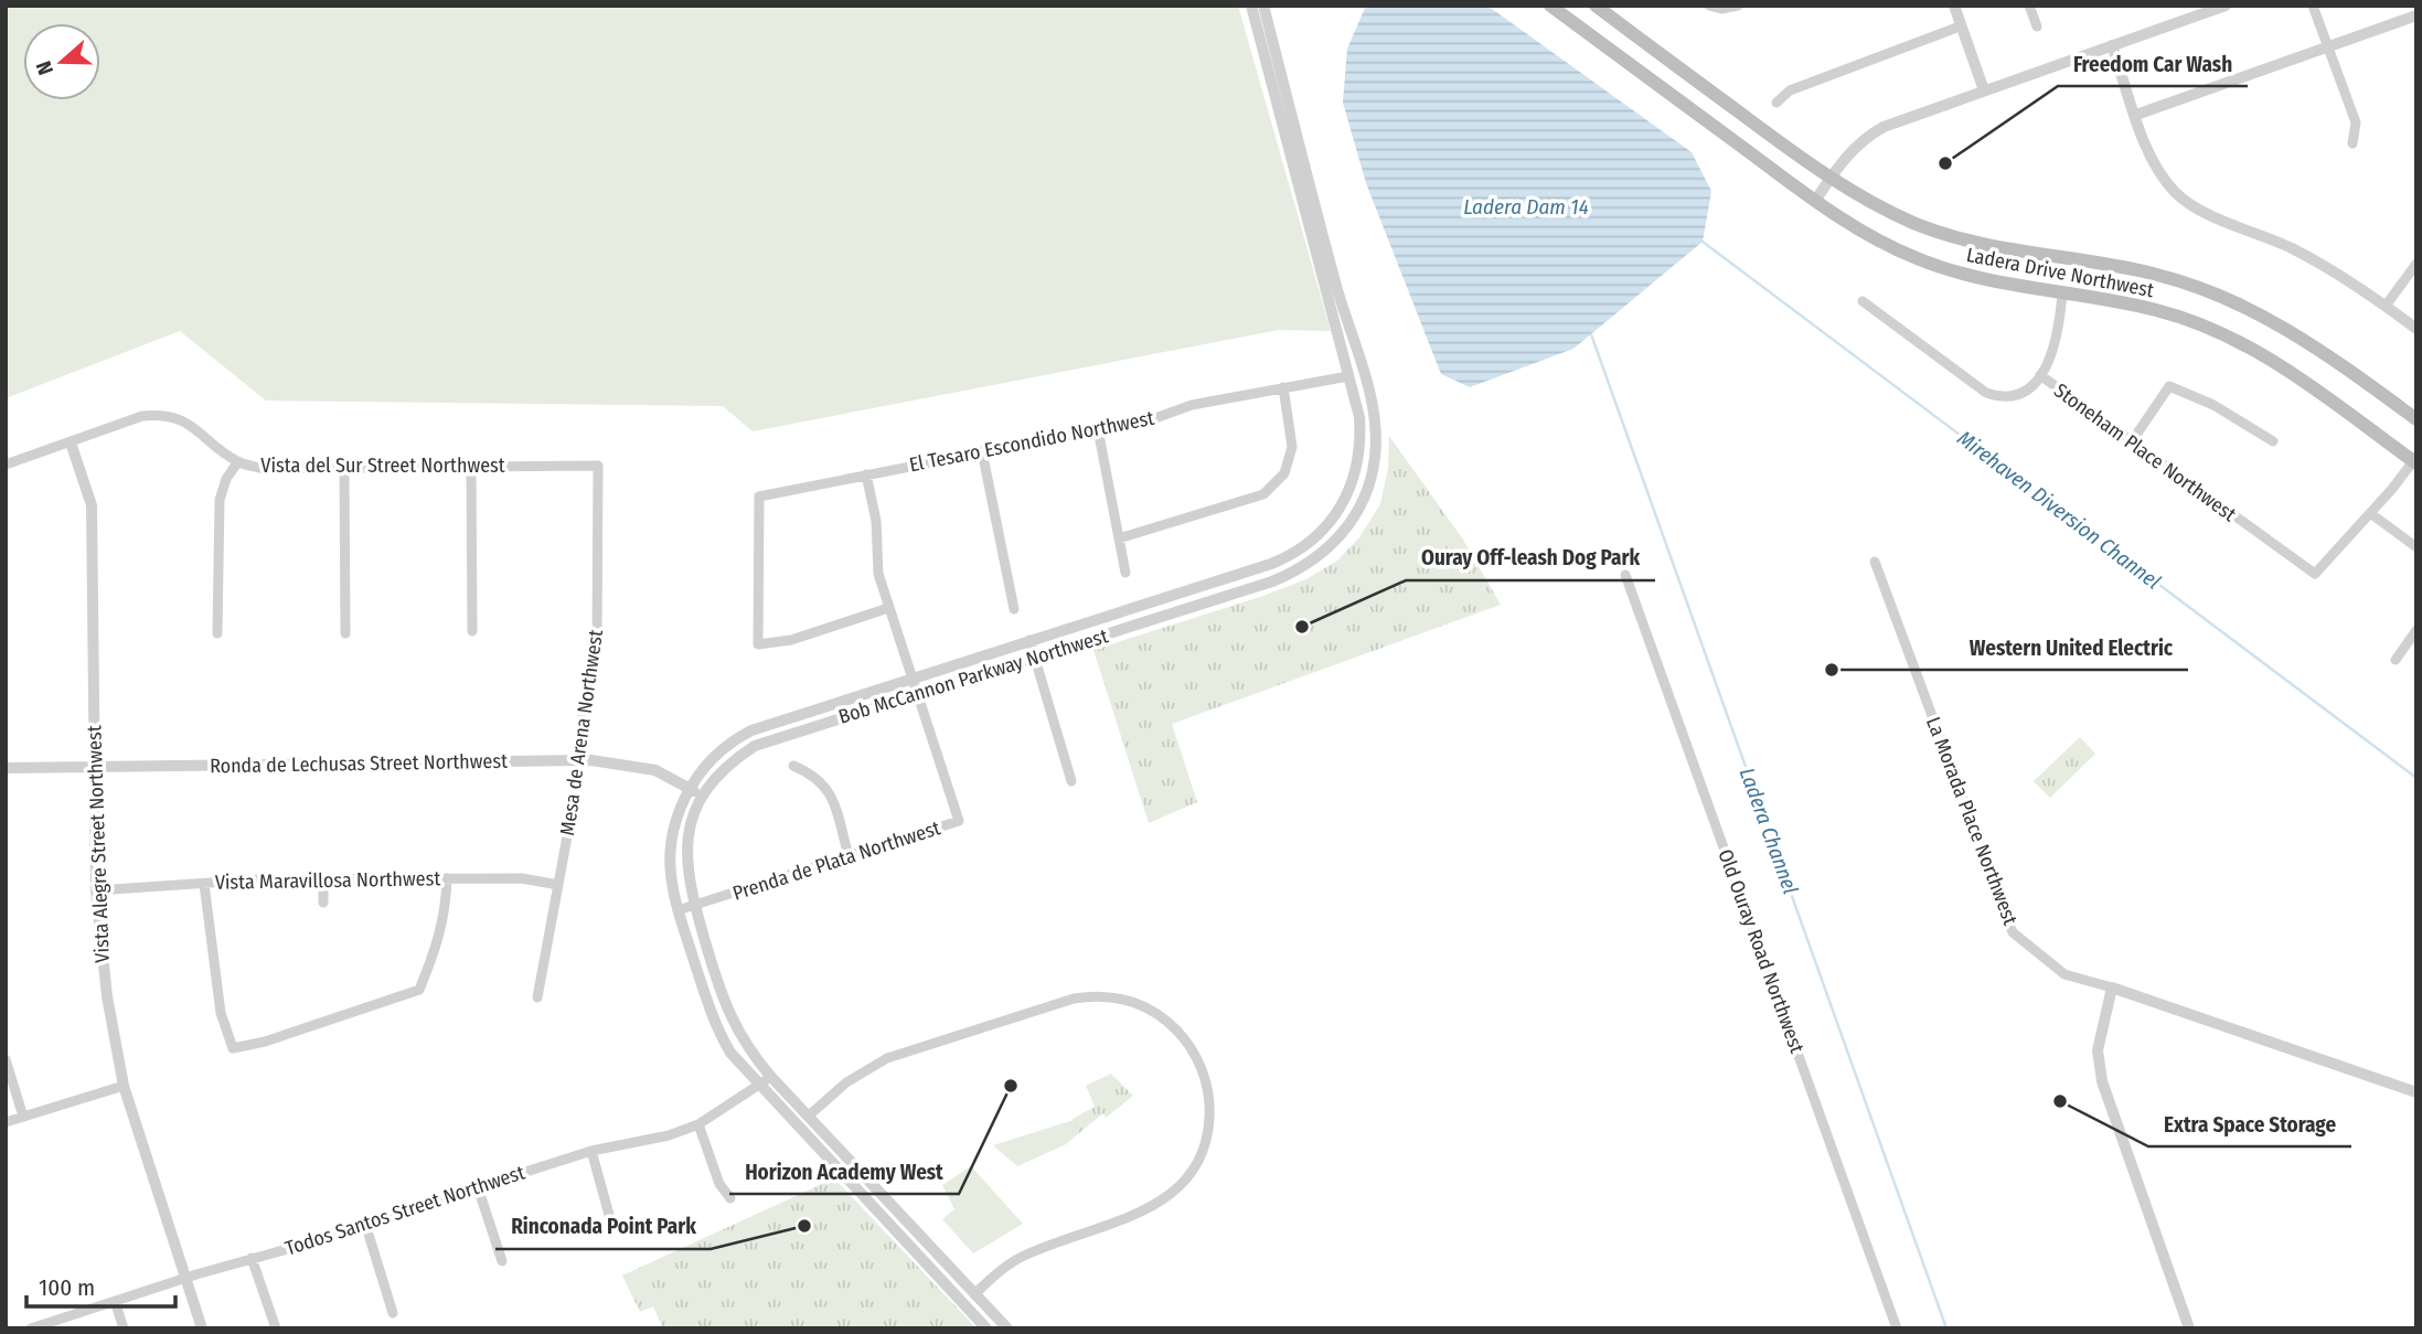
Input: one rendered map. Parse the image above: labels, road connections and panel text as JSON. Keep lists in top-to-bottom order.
{
  "streets": {
    "main road": ["Ladera Drive Northwest"],
    "street": [
      "El Tesaro Escondido Northwest",
      "Stoneham Place Northwest",
      "Vista del Sur Street Northwest",
      "Bob McCannon Parkway Northwest",
      "Mesa de Arena Northwest",
      "Ronda de Lechusas Street Northwest",
      "La Morada Place Northwest",
      "Vista Alegre Street Northwest",
      "Prenda de Plata Northwest",
      "Vista Maravillosa Northwest",
      "Old Ouray Road Northwest",
      "Todos Santos Street Northwest"
    ]
  },
  "crossings": [
    ["El Tesaro Escondido Northwest", "Bob McCannon Parkway Northwest"],
    ["El Tesaro Escondido Northwest", "Prenda de Plata Northwest"],
    ["Vista del Sur Street Northwest", "Mesa de Arena Northwest"],
    ["Vista del Sur Street Northwest", "Vista Alegre Street Northwest"],
    ["Bob McCannon Parkway Northwest", "Ronda de Lechusas Street Northwest"],
    ["Bob McCannon Parkway Northwest", "Prenda de Plata Northwest"],
    ["Bob McCannon Parkway Northwest", "Todos Santos Street Northwest"],
    ["Mesa de Arena Northwest", "Ronda de Lechusas Street Northwest"],
    ["Mesa de Arena Northwest", "Vista Maravillosa Northwest"],
    ["Ronda de Lechusas Street Northwest", "Vista Alegre Street Northwest"],
    ["Vista Alegre Street Northwest", "Vista Maravillosa Northwest"],
    ["Vista Alegre Street Northwest", "Todos Santos Street Northwest"]
  ],
  "water": ["Ladera Dam 14", "Mirehaven Diversion Channel", "Ladera Channel"],
  "places": [
    "Freedom Car Wash",
    "Ouray Off-leash Dog Park",
    "Western United Electric",
    "Horizon Academy West",
    "Extra Space Storage",
    "Rinconada Point Park"
  ],
  "scale_bar": "100 m",
  "north": "left"
}
